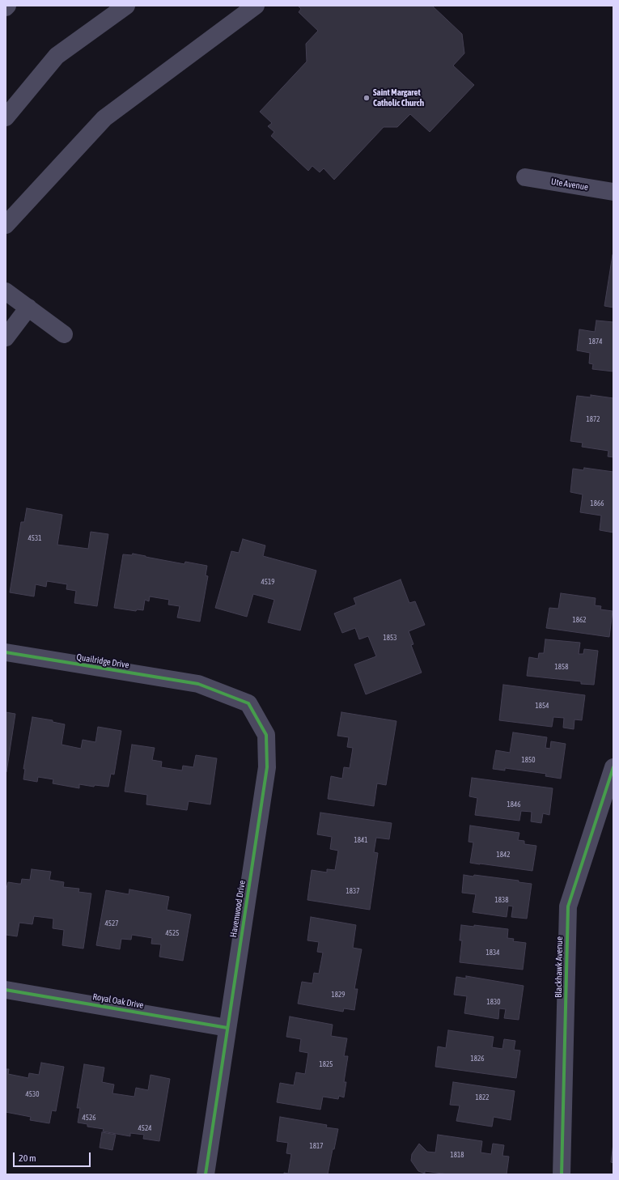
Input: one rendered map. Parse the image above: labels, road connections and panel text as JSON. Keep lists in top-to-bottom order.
{
  "streets": {
    "street": [
      "Ute Avenue",
      "Quailridge Drive",
      "Havenwood Drive",
      "Blackhawk Avenue",
      "Royal Oak Drive"
    ]
  },
  "crossings": [
    ["Quailridge Drive", "Havenwood Drive"],
    ["Havenwood Drive", "Royal Oak Drive"]
  ],
  "places": ["Saint Margaret Catholic Church"],
  "house_numbers": [
    "1874",
    "1872",
    "1866",
    "4531",
    "4519",
    "1862",
    "1853",
    "1858",
    "1854",
    "1850",
    "1846",
    "1841",
    "1842",
    "1837",
    "1838",
    "4527",
    "4525",
    "1834",
    "1829",
    "1830",
    "1826",
    "1825",
    "4530",
    "1822",
    "4526",
    "4524",
    "1817",
    "1818"
  ],
  "scale_bar": "20 m"
}
